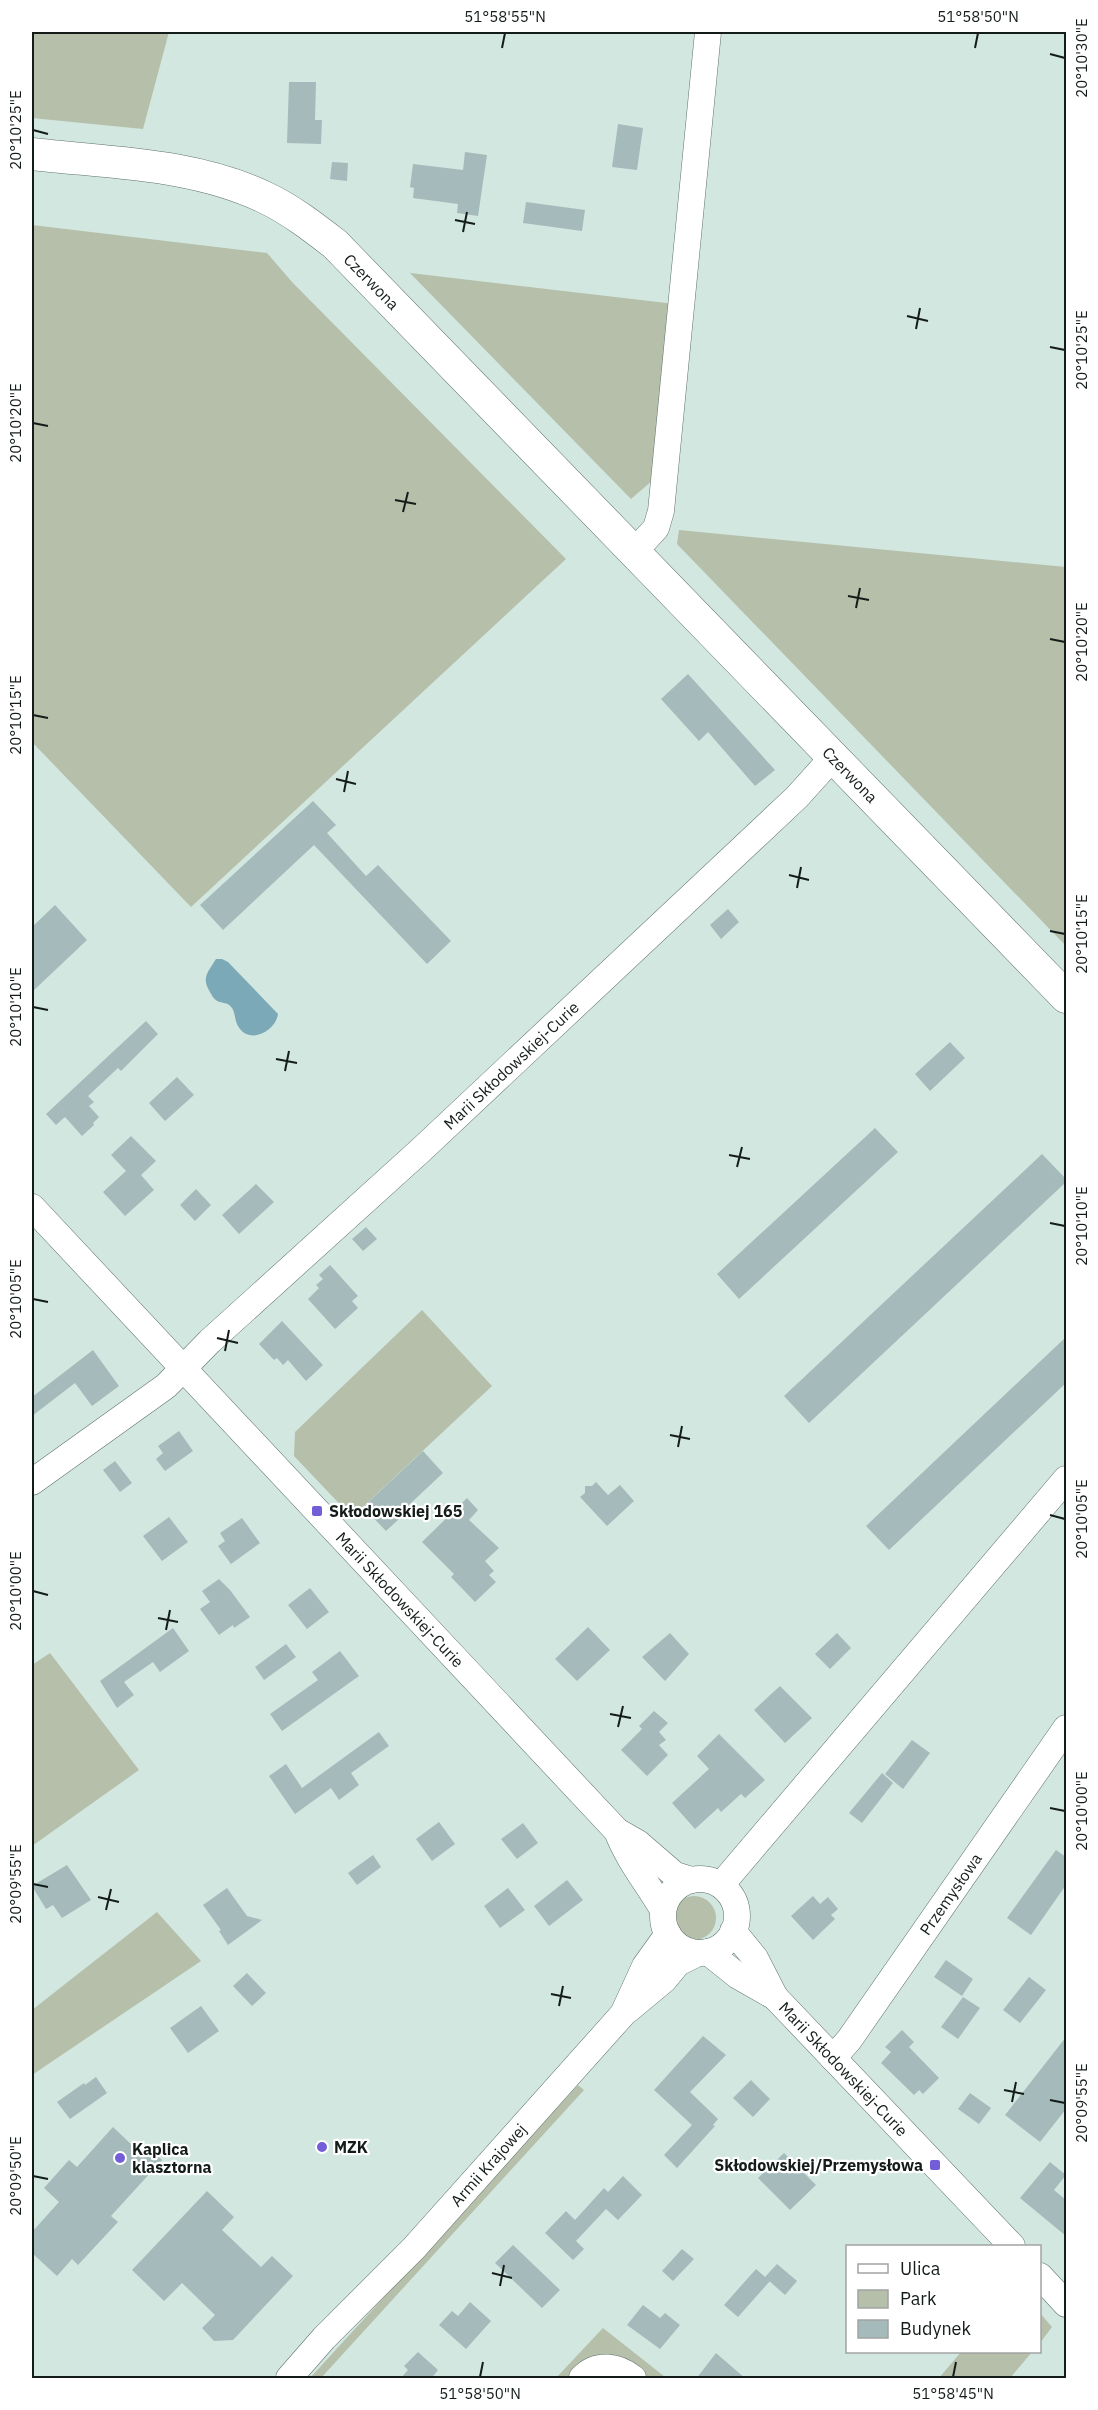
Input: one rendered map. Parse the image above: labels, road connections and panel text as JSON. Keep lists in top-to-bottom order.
{
  "streets": {
    "main road": ["Czerwona"],
    "street": ["Marii Skłodowskiej-Curie", "Przemysłowa", "Armii Krajowej"]
  },
  "crossings": [
    ["Czerwona", "Marii Skłodowskiej-Curie"],
    ["Marii Skłodowskiej-Curie", "Przemysłowa"],
    ["Marii Skłodowskiej-Curie", "Armii Krajowej"]
  ],
  "places": {
    "transit": ["Skłodowskiej 165", "Skłodowskiej/Przemysłowa"],
    "other": ["MZK", "Kaplica klasztorna"]
  },
  "legend": ["Ulica", "Park", "Budynek"],
  "coordinates": [
    "51°58'55\"N",
    "51°58'50\"N",
    "20°10'30\"E",
    "20°10'25\"E",
    "20°10'20\"E",
    "20°10'15\"E",
    "20°10'10\"E",
    "20°10'05\"E",
    "20°10'00\"E",
    "20°09'55\"E",
    "20°09'50\"E",
    "51°58'45\"N"
  ]
}
